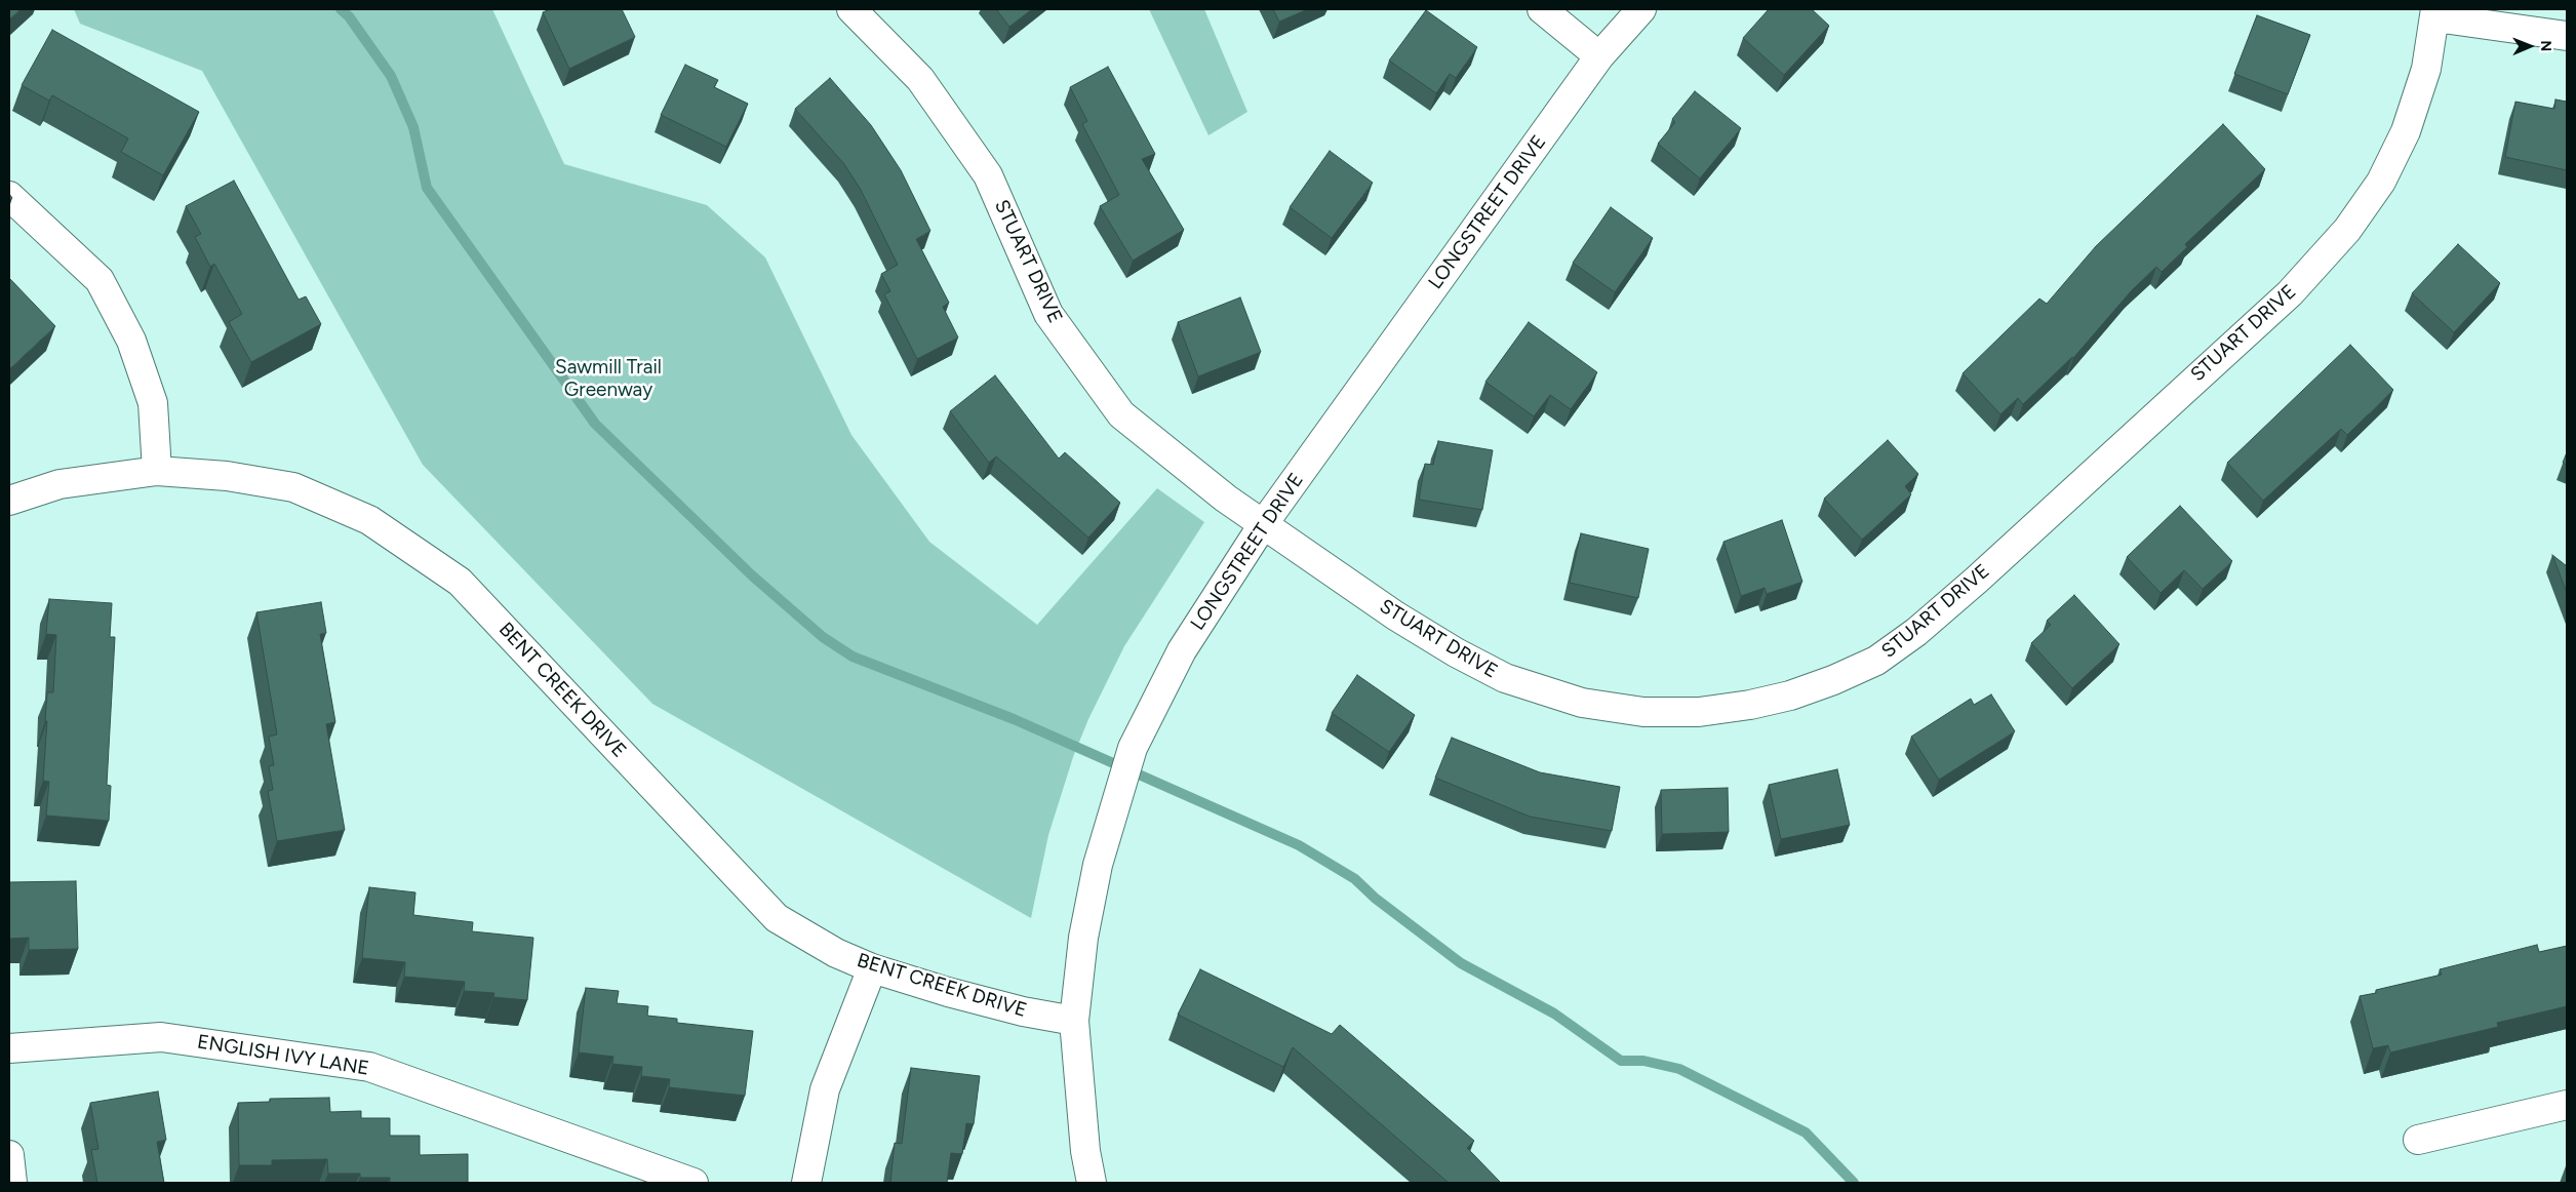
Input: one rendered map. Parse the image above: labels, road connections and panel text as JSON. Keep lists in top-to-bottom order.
{
  "streets": {
    "street": [
      "LONGSTREET DRIVE",
      "STUART DRIVE",
      "BENT CREEK DRIVE",
      "ENGLISH IVY LANE"
    ]
  },
  "crossings": [
    ["LONGSTREET DRIVE", "STUART DRIVE"],
    ["LONGSTREET DRIVE", "BENT CREEK DRIVE"]
  ],
  "parks": ["Sawmill Trail Greenway"],
  "north": "right"
}
